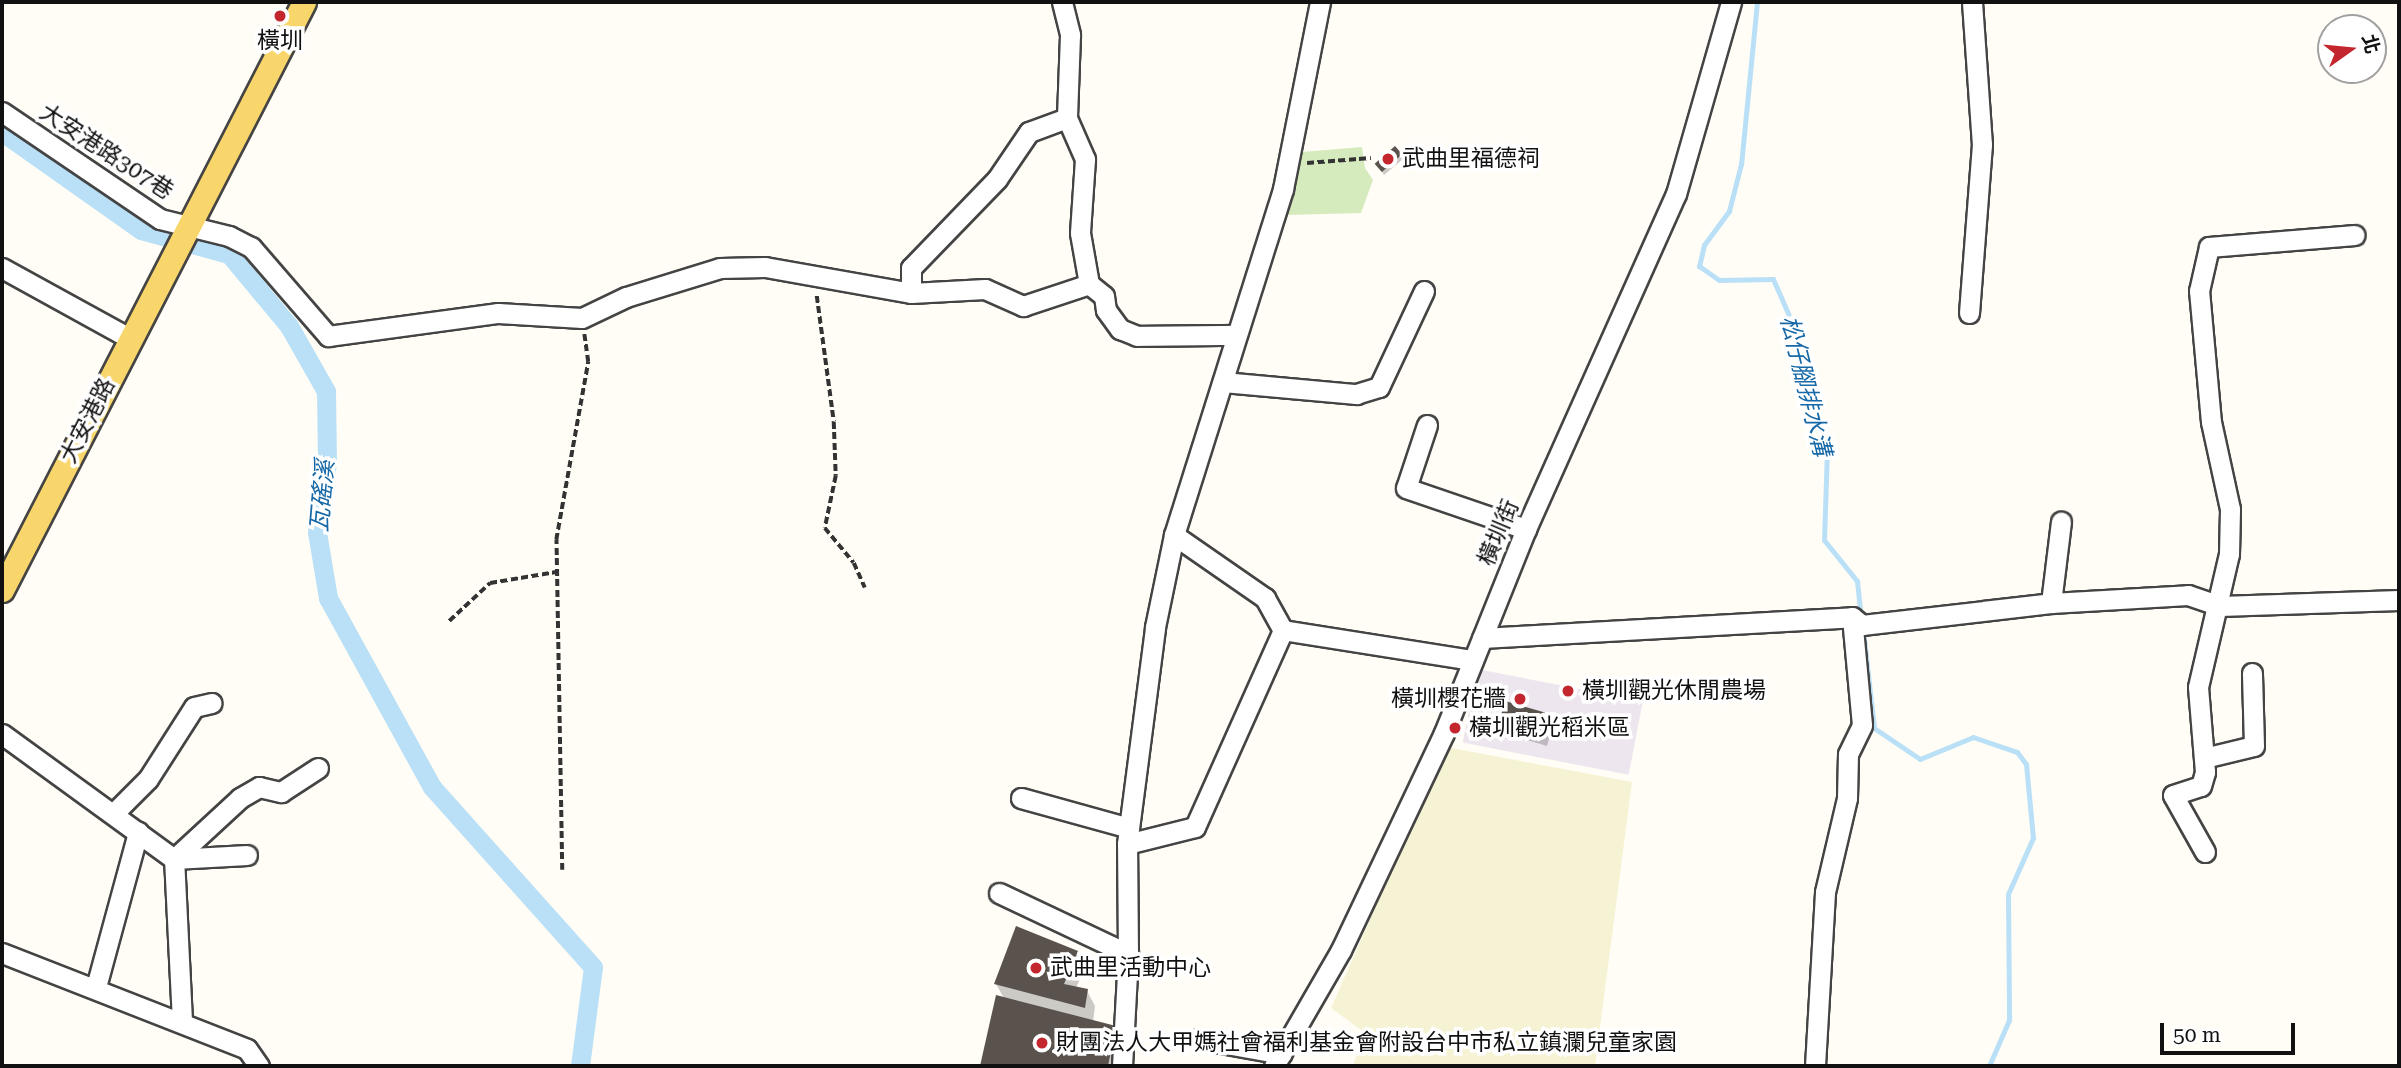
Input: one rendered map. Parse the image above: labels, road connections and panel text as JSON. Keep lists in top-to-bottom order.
{
  "streets": {
    "main road": ["大安港路"],
    "street": ["大安港路307巷", "橫圳街"]
  },
  "crossings": [
    ["大安港路307巷", "大安港路"]
  ],
  "water": ["松仔腳排水溝", "瓦磘溪"],
  "places": [
    "橫圳",
    "武曲里福德祠",
    "橫圳觀光休閒農場",
    "橫圳櫻花牆",
    "橫圳觀光稻米區",
    "武曲里活動中心",
    "財團法人大甲媽社會福利基金會附設台中市私立鎮瀾兒童家園"
  ],
  "scale_bar": "50 m",
  "north": "right"
}
